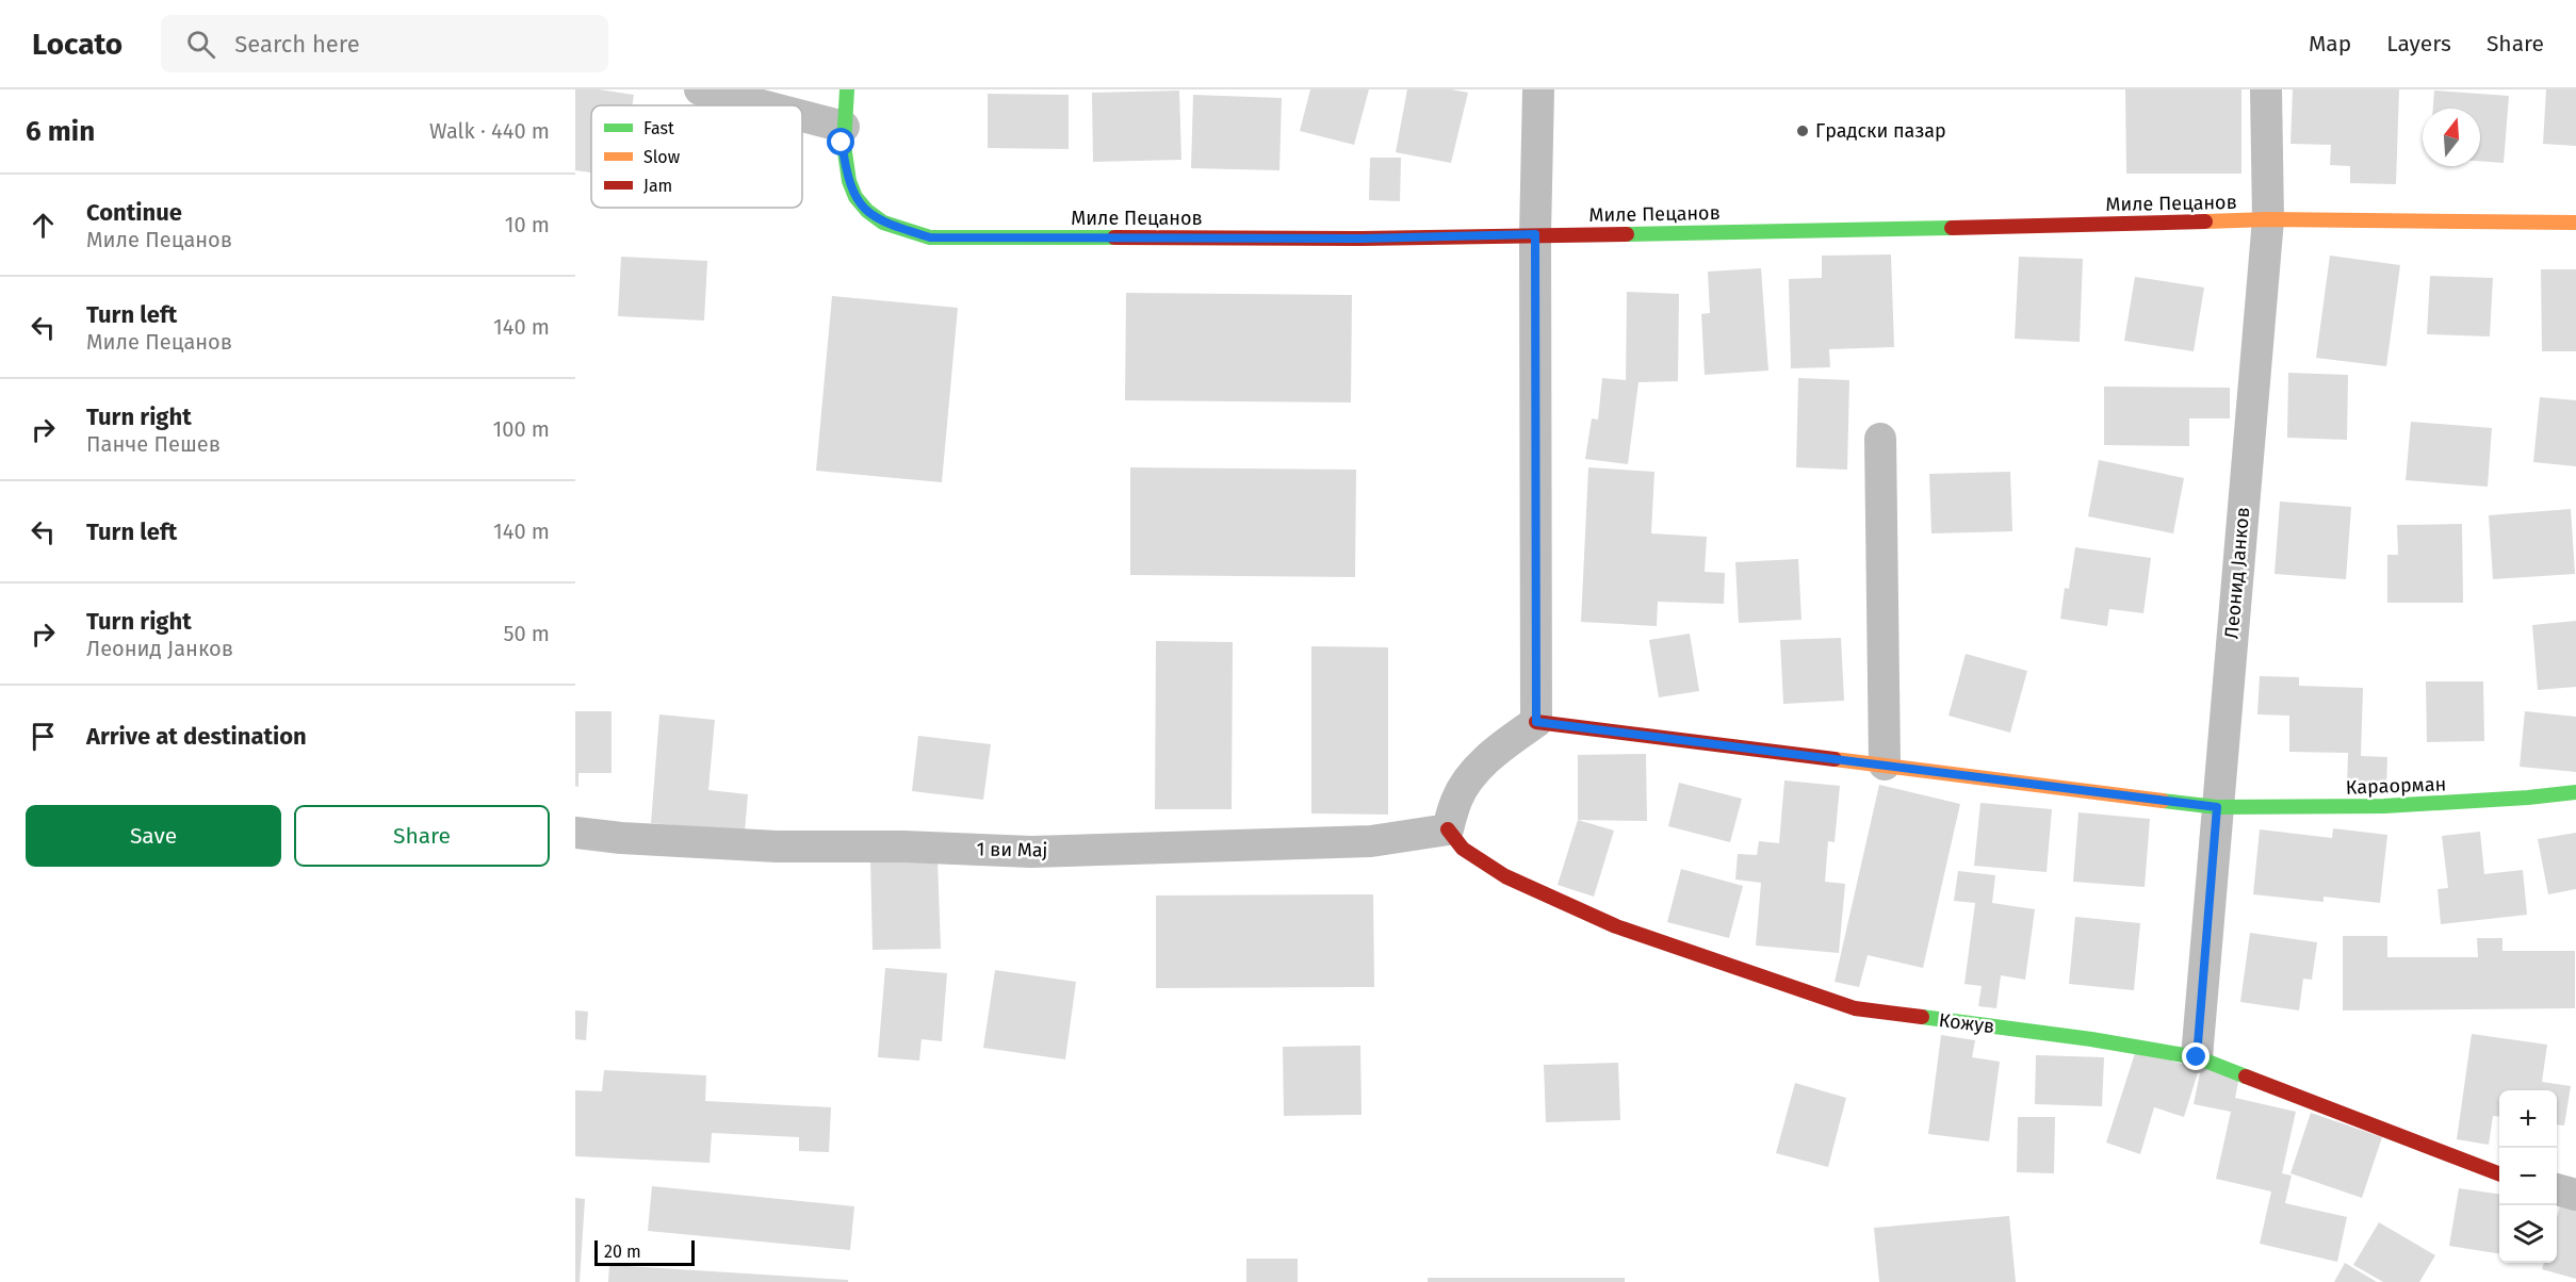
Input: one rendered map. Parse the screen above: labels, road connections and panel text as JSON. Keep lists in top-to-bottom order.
{
  "streets": {
    "street": [
      "Миле Пецанов",
      "Леонид Јанков",
      "Караорман",
      "1 ви Мај",
      "Кожув"
    ]
  },
  "crossings": [
    ["Миле Пецанов", "Леонид Јанков"],
    ["Леонид Јанков", "Караорман"],
    ["Леонид Јанков", "Кожув"],
    ["1 ви Мај", "Кожув"]
  ],
  "places": ["Градски пазар"],
  "legend": ["Fast", "Slow", "Jam"],
  "scale_bar": "20 m",
  "north": "top",
  "page": {
    "header": "Locato",
    "search": "Search here",
    "nav": ["Map", "Layers", "Share"],
    "heading": ["6 min", "Walk · 440 m"],
    "list": [
      ["Continue", "Миле Пецанов", "10 m"],
      ["Turn left", "Миле Пецанов", "140 m"],
      ["Turn right", "Панче Пешев", "100 m"],
      ["Turn left", "140 m"],
      ["Turn right", "Леонид Јанков", "50 m"],
      "Arrive at destination"
    ],
    "buttons": ["Save", "Share"],
    "map_buttons": ["+", "−"],
    "scale": "20 m"
  }
}
